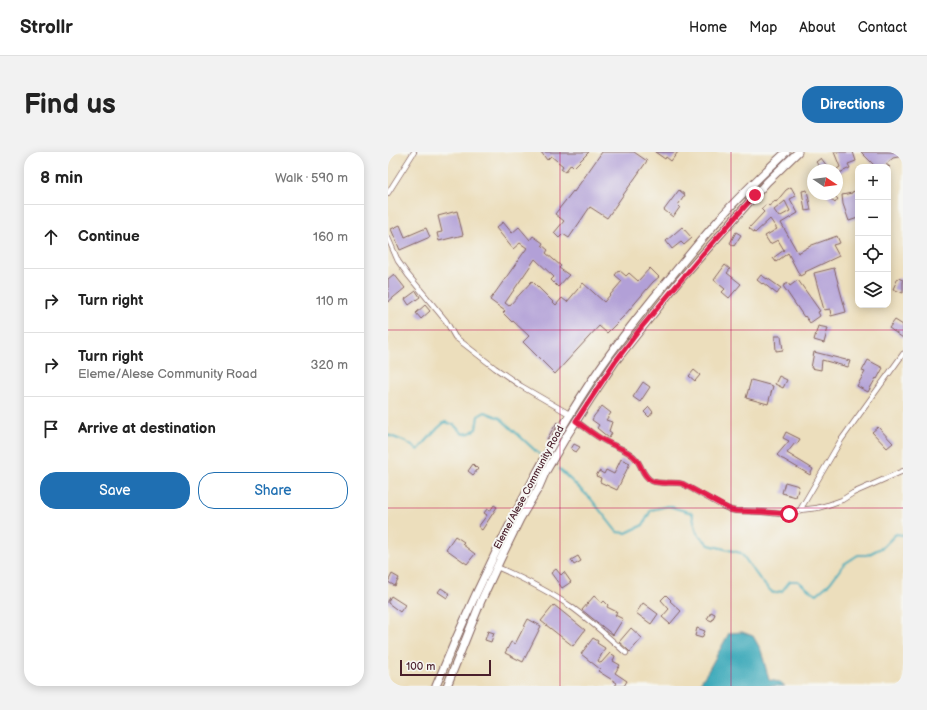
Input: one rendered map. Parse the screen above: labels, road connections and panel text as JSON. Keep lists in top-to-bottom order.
{
  "streets": {
    "main road": ["Eleme/Alese Community Road"]
  },
  "scale_bar": "100 m",
  "north": "right",
  "page": {
    "header": "Strollr",
    "nav": [
      "Home",
      "Map",
      "About",
      "Contact"
    ],
    "buttons": [
      "Directions",
      ["Save", "Share"]
    ],
    "title": "Find us",
    "heading": ["8 min", "Walk · 590 m"],
    "map_buttons": ["+", "−"],
    "list": [
      ["Continue", "160 m"],
      ["Turn right", "110 m"],
      ["Turn right", "Eleme/Alese Community Road", "320 m"],
      "Arrive at destination"
    ],
    "scale": "100 m"
  }
}
